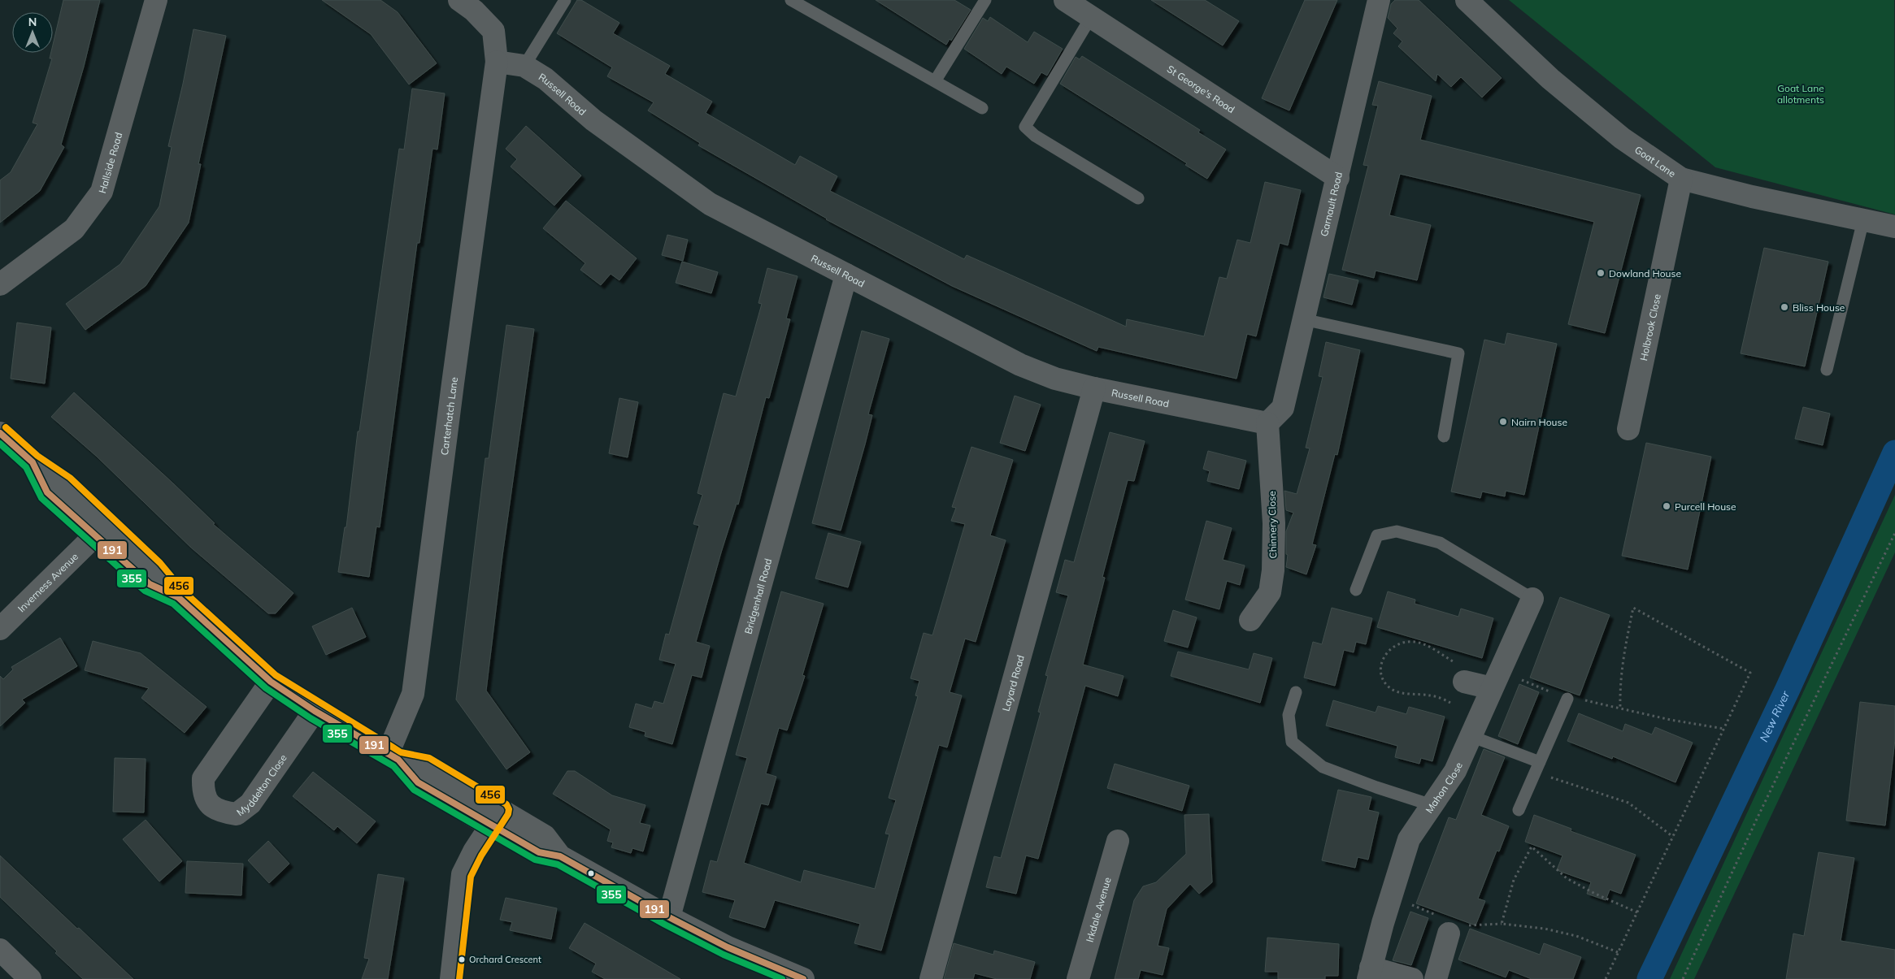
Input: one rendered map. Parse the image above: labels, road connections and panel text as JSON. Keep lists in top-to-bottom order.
{
  "streets": {
    "street": [
      "St George's Road",
      "Russell Road",
      "Goat Lane",
      "Hallside Road",
      "Garnault Road",
      "Holbrook Close",
      "Carterhatch Lane",
      "Chinnery Close",
      "Inverness Avenue",
      "Bridgenhall Road",
      "Layard Road",
      "Myddelton Close",
      "Mahon Close",
      "Irkdale Avenue"
    ]
  },
  "crossings": [
    ["St George's Road", "Garnault Road"],
    ["Russell Road", "Garnault Road"],
    ["Russell Road", "Carterhatch Lane"],
    ["Russell Road", "Chinnery Close"],
    ["Russell Road", "Bridgenhall Road"],
    ["Russell Road", "Layard Road"],
    ["Goat Lane", "Holbrook Close"],
    ["Garnault Road", "Chinnery Close"]
  ],
  "water": ["New River"],
  "parks": ["Goat Lane allotments"],
  "places": [
    "Dowland House",
    "Bliss House",
    "Nairn House",
    "Purcell House",
    "Orchard Crescent"
  ],
  "lines": ["transit line 456", "transit line 191", "transit line 355"],
  "north": "top"
}
